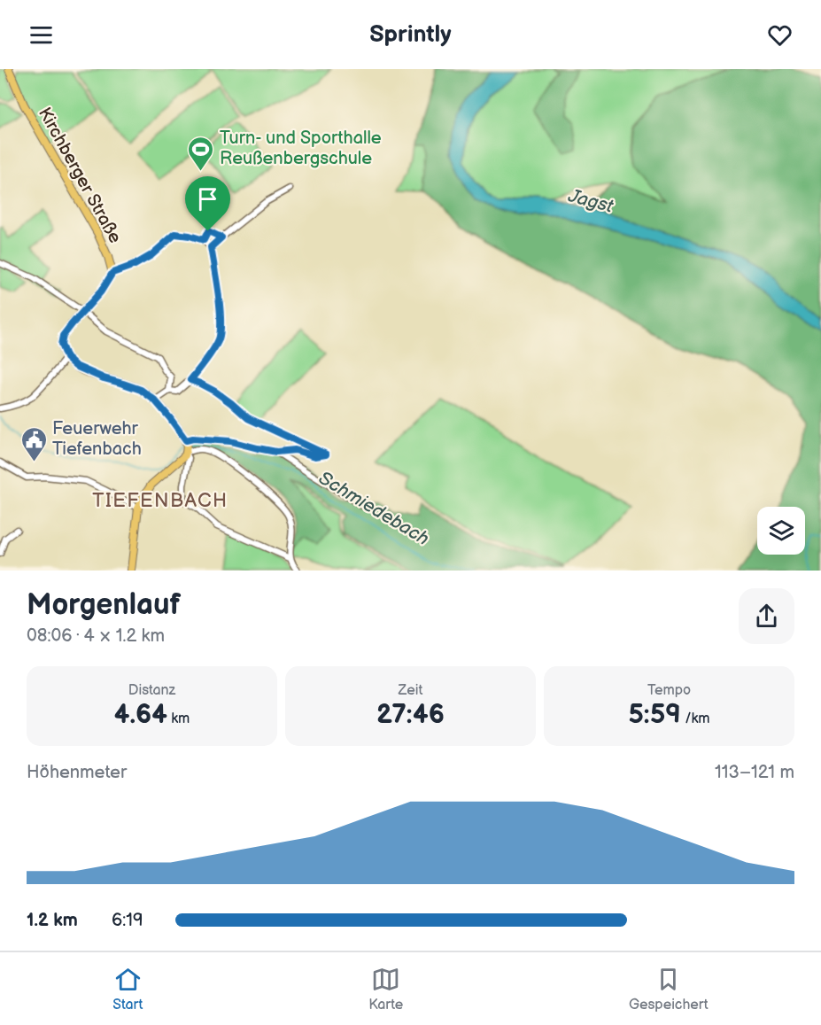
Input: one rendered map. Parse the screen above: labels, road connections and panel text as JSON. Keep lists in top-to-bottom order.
{
  "streets": {
    "main road": ["Kirchberger Straße"]
  },
  "districts": ["TIEFENBACH"],
  "water": ["Jagst", "Schmiedebach"],
  "places": {
    "sports": ["Turn- und Sporthalle Reußenbergschule"],
    "public building": ["Feuerwehr Tiefenbach"]
  },
  "page": {
    "header": "Sprintly",
    "heading": ["Morgenlauf", "08:06 · 4 × 1.2 km"],
    "stats": [
      ["Distanz", "4.64 km"],
      ["Zeit", "27:46"],
      ["Tempo", "5:59 /km"]
    ],
    "chart": ["Höhenmeter", "113–121 m"],
    "list": [
      {
        "name": "1.2 km",
        "note": "6:19"
      }
    ],
    "tabs": ["Start", "Karte", "Gespeichert"]
  }
}
